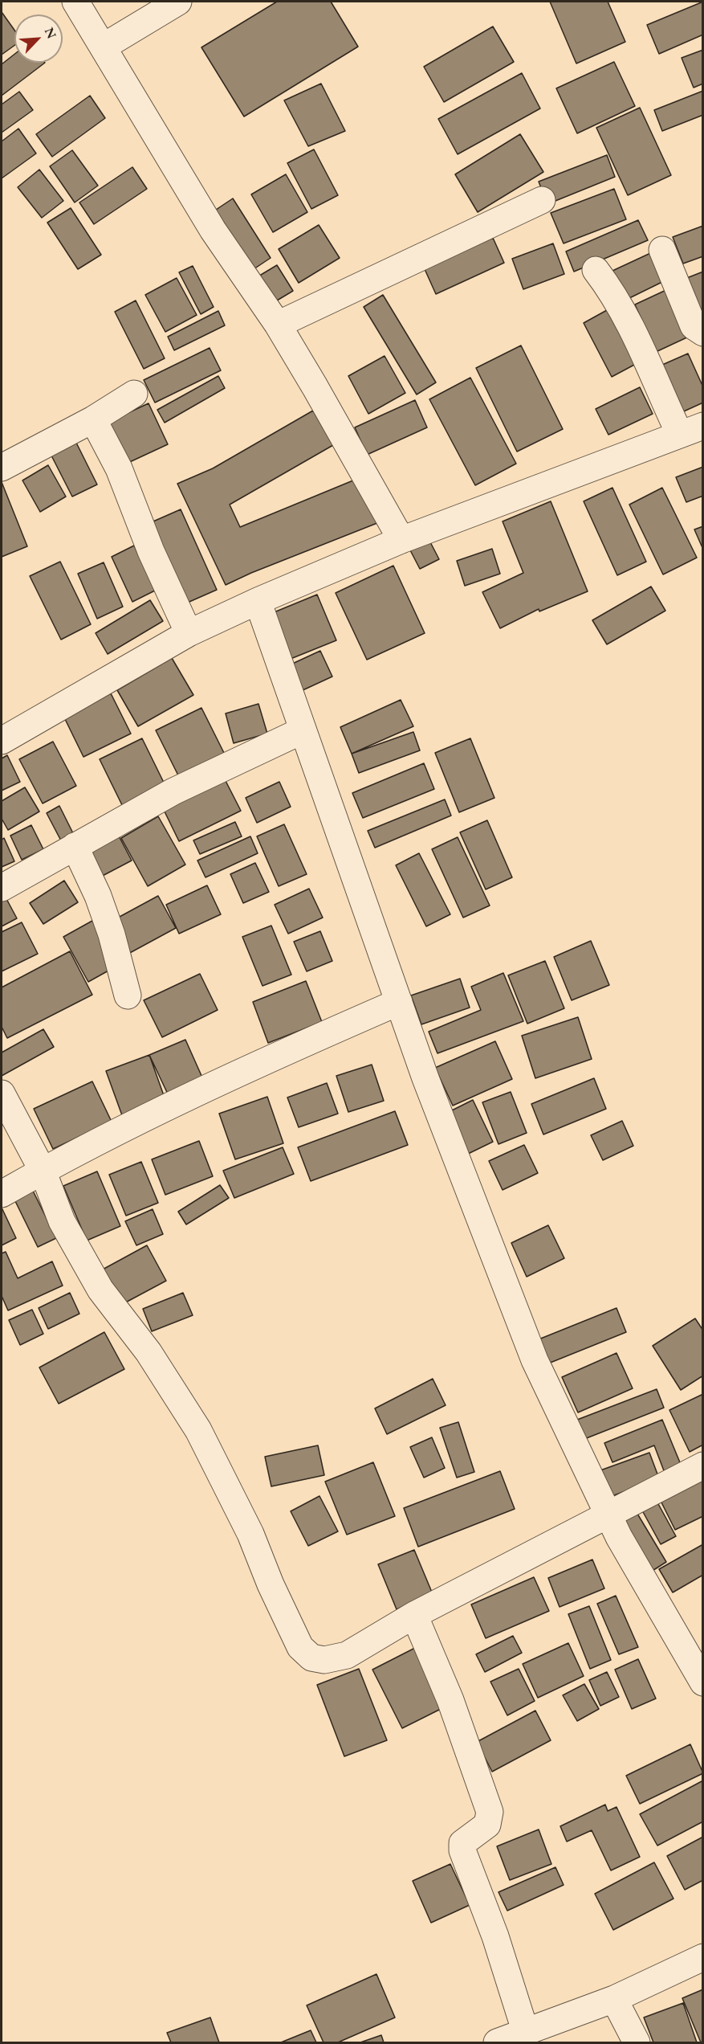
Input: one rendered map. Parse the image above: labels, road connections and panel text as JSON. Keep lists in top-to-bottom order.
{
  "north": "top right"
}
